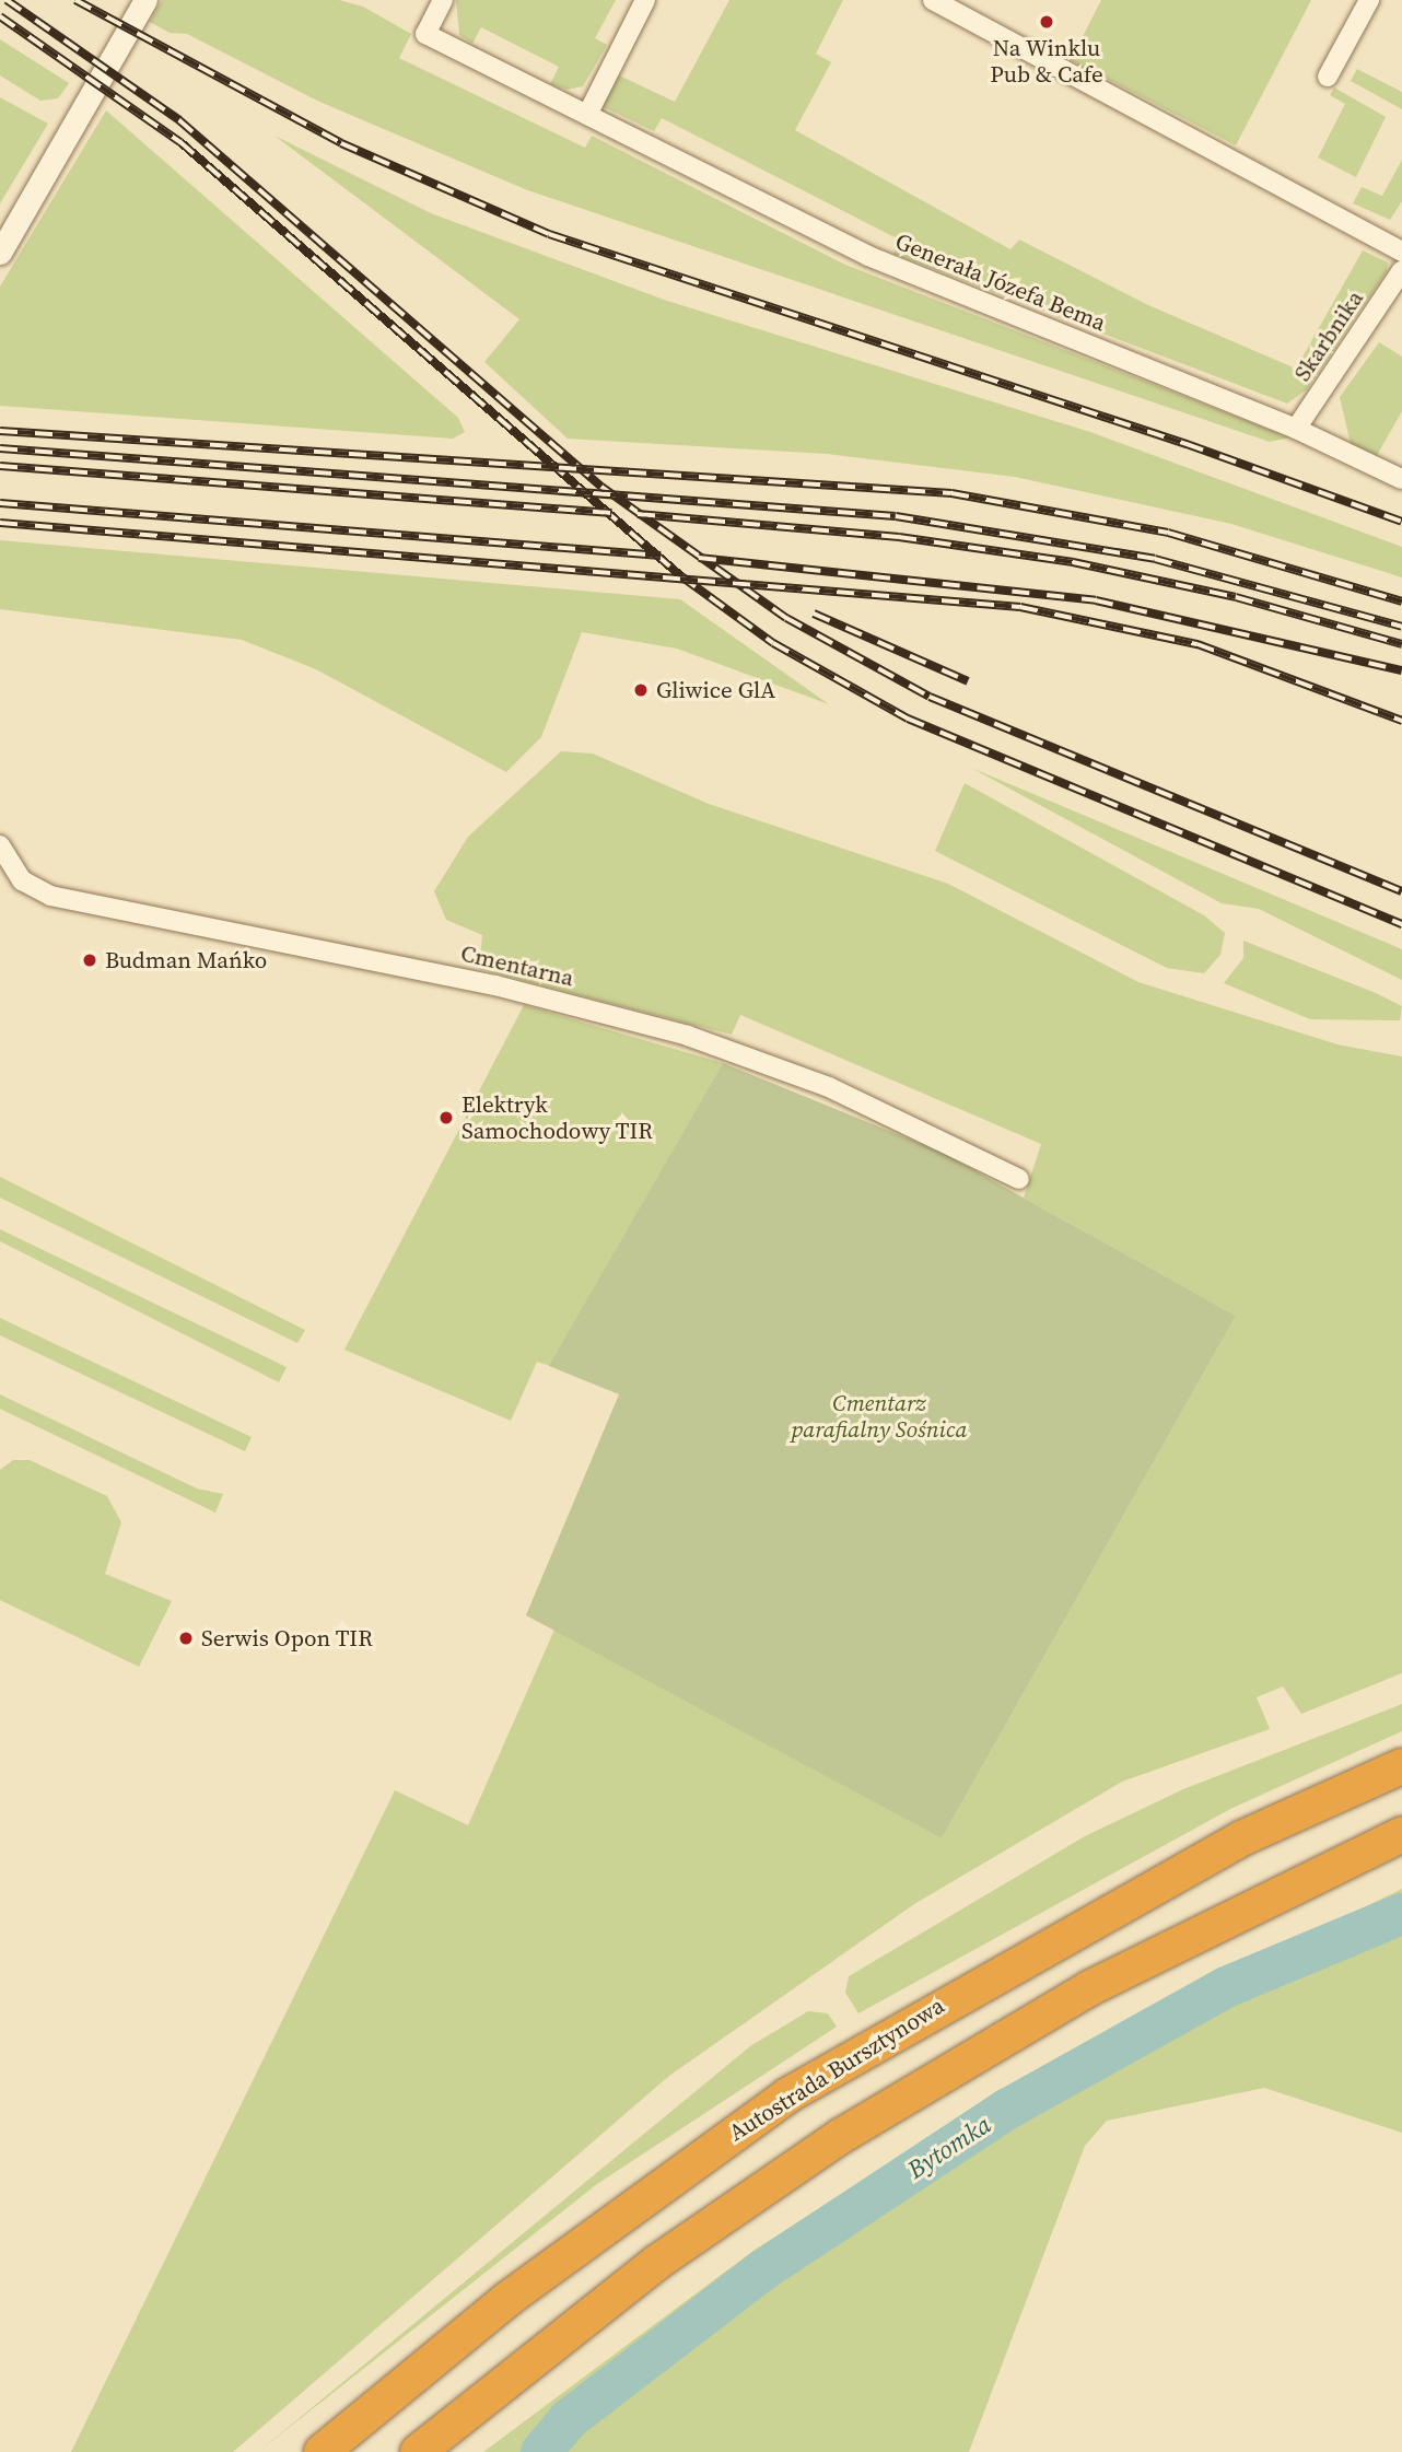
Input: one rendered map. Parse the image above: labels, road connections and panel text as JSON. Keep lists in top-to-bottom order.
{
  "streets": {
    "highway": ["Autostrada Bursztynowa"],
    "street": ["Generała Józefa Bema", "Skarbnika", "Cmentarna"]
  },
  "crossings": [
    ["Generała Józefa Bema", "Skarbnika"]
  ],
  "water": ["Bytomka"],
  "parks": ["Cmentarz parafialny Sośnica"],
  "places": [
    "Na Winklu Pub & Cafe",
    "Gliwice GlA",
    "Budman Mańko",
    "Elektryk Samochodowy TIR",
    "Serwis Opon TIR"
  ]
}
